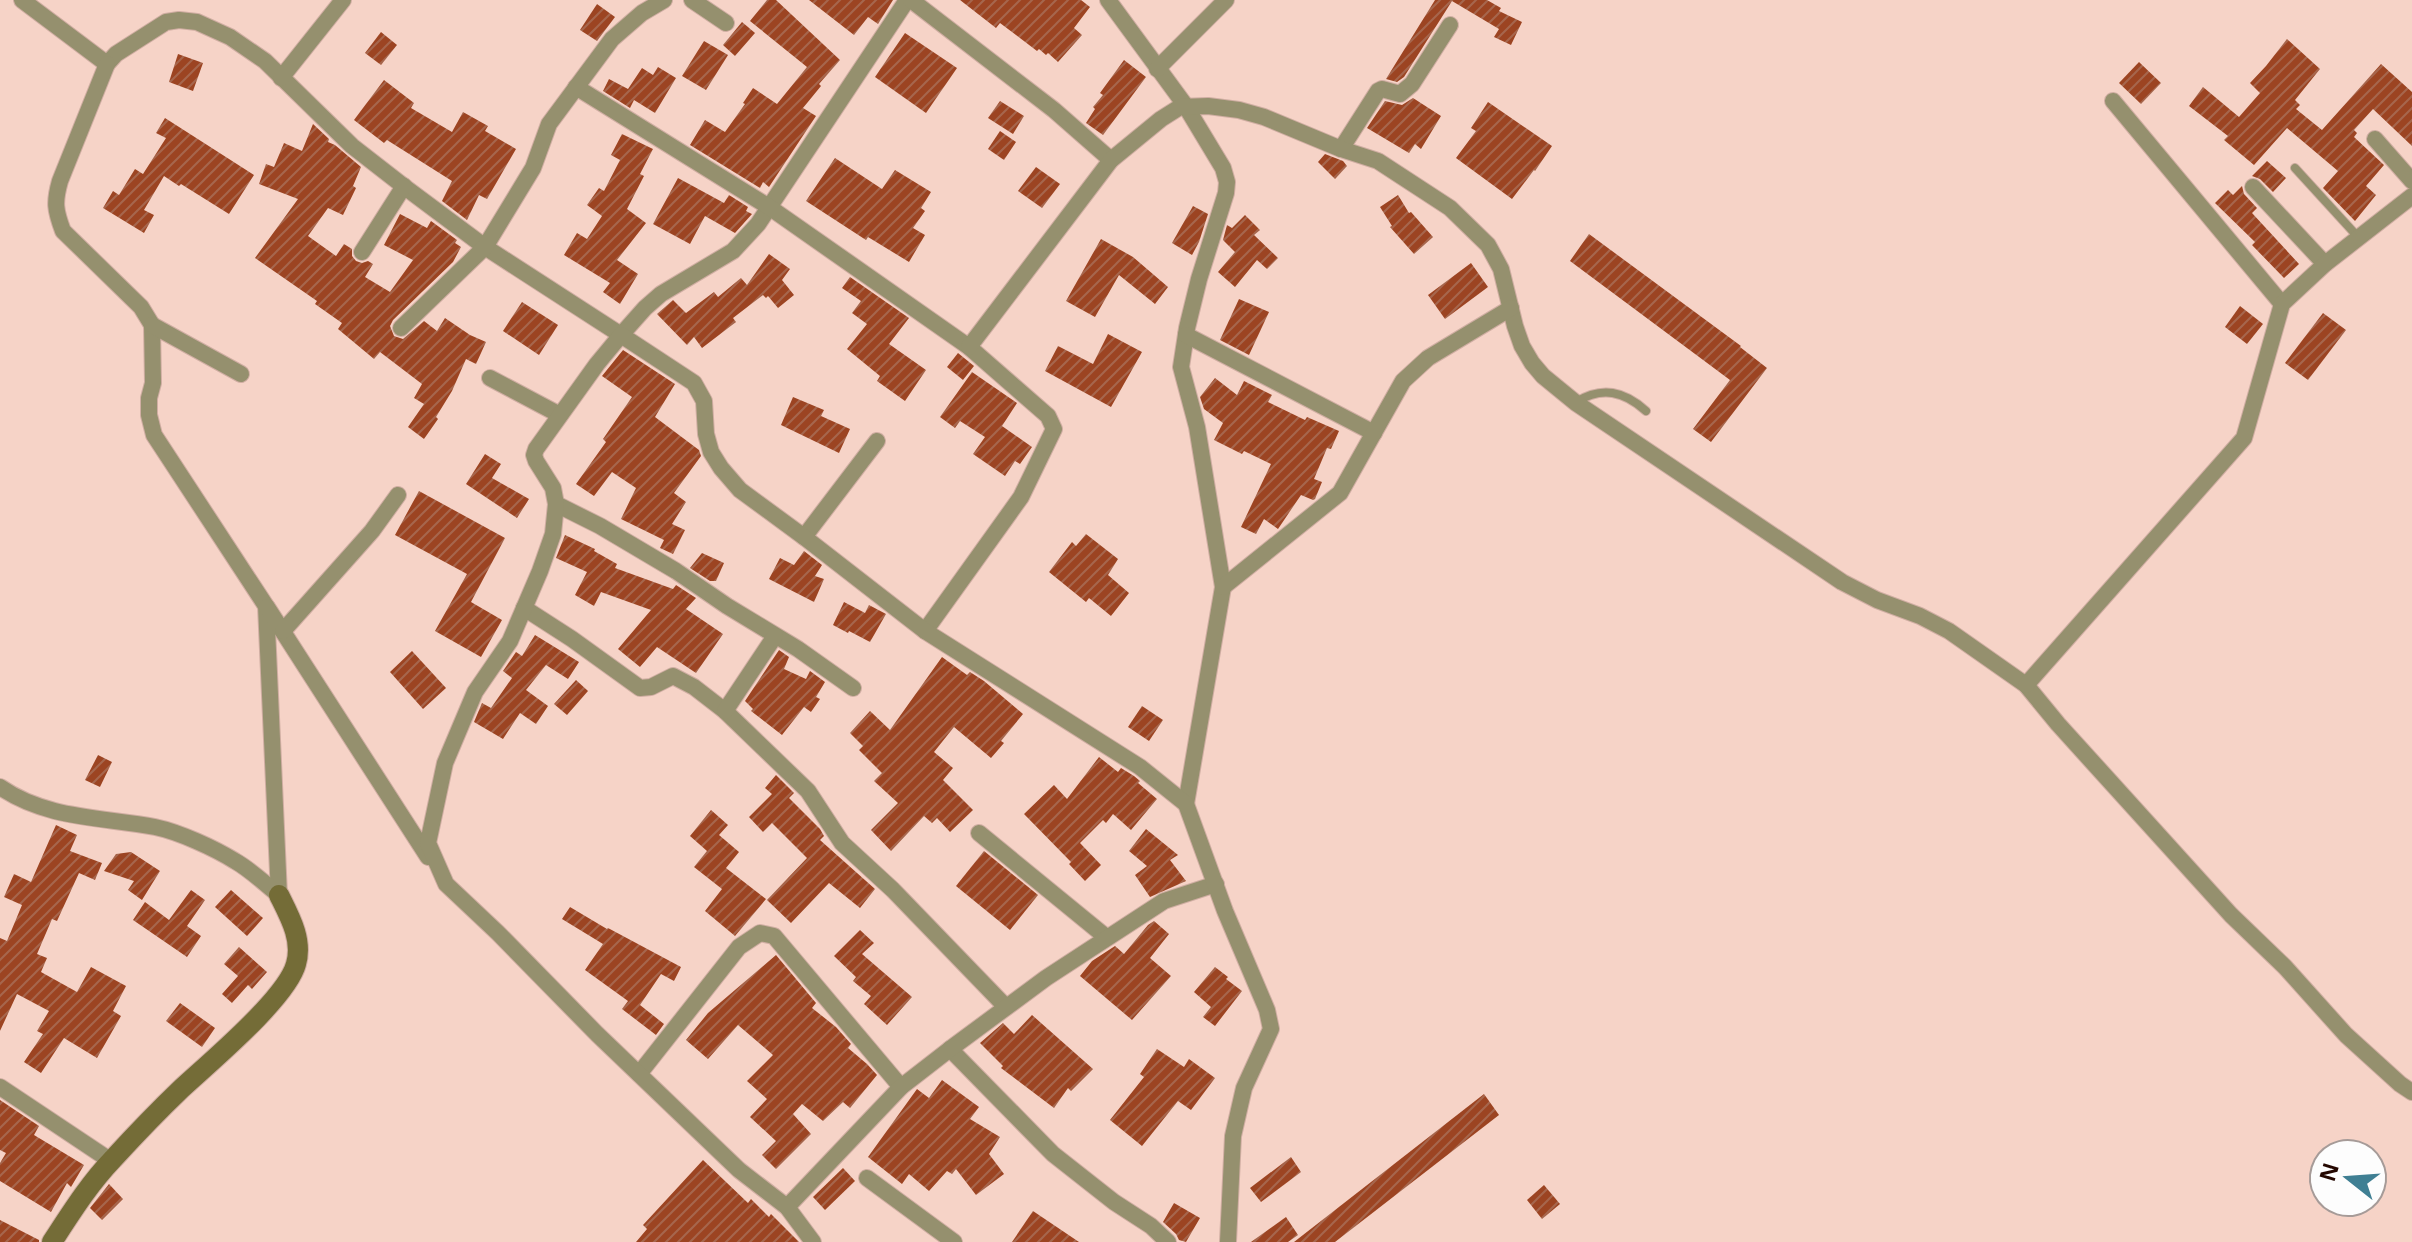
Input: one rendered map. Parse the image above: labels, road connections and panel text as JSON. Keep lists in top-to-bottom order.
{
  "north": "left"
}
